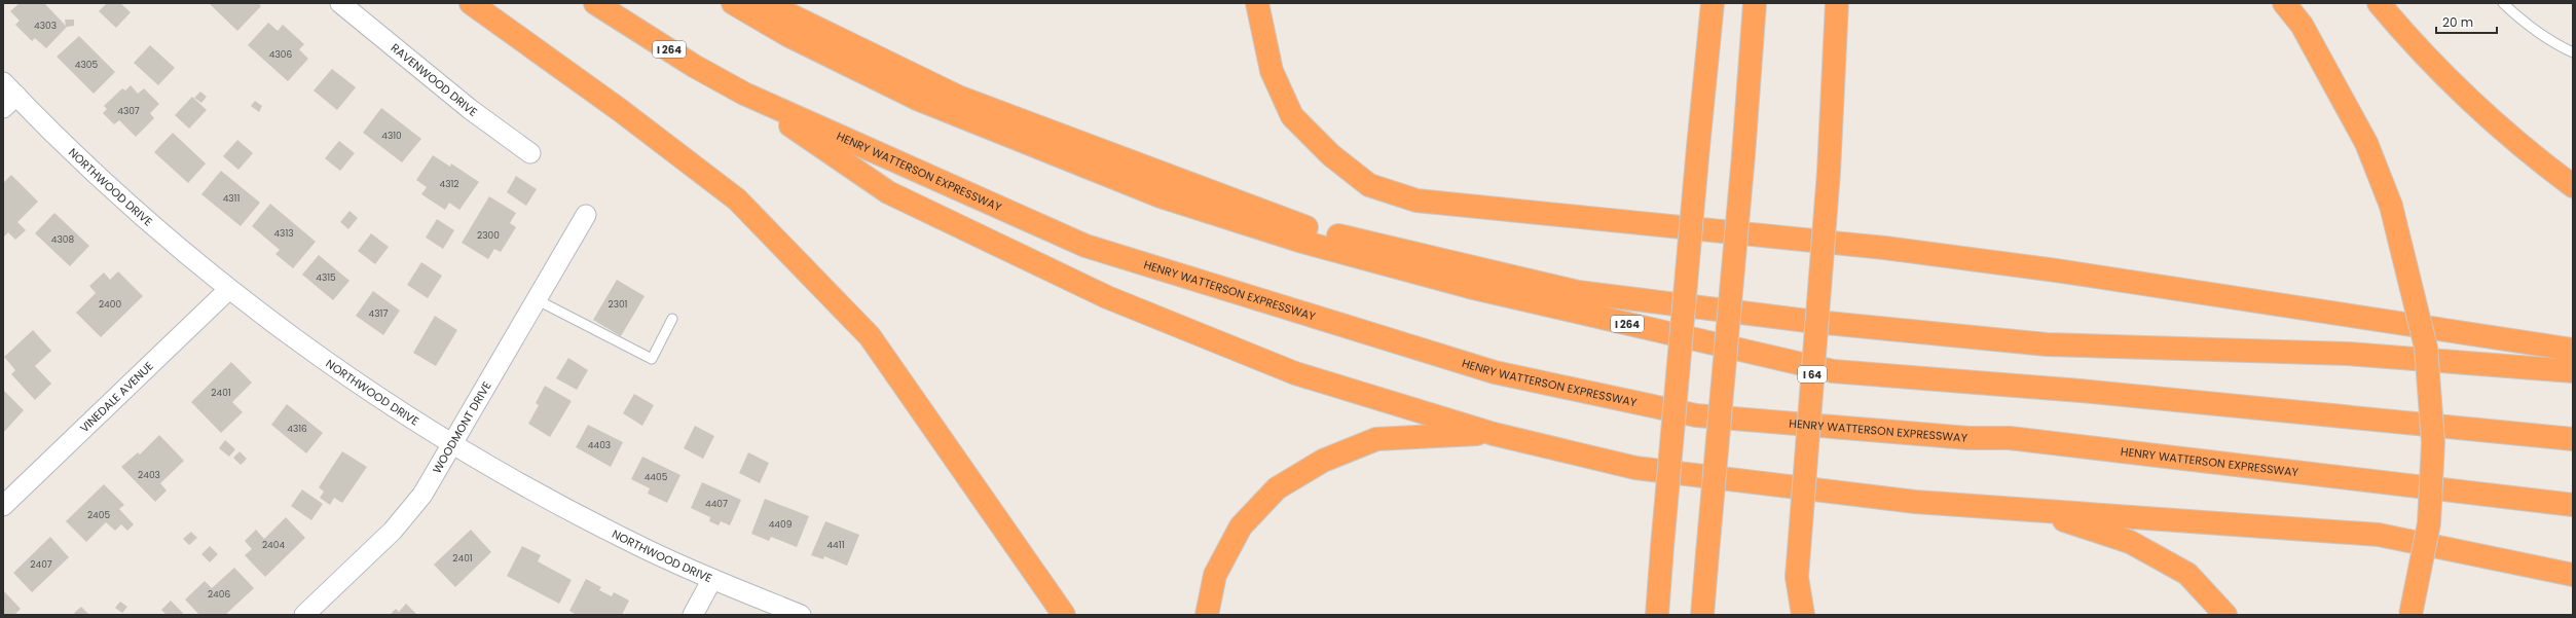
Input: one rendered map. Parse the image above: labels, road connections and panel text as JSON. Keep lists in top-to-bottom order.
{
  "streets": {
    "highway": ["I 264", "HENRY WATTERSON EXPRESSWAY", "I 64"],
    "street": [
      "RAVENWOOD DRIVE",
      "NORTHWOOD DRIVE",
      "VINEDALE AVENUE",
      "WOODMONT DRIVE"
    ]
  },
  "crossings": [
    ["NORTHWOOD DRIVE", "VINEDALE AVENUE"],
    ["NORTHWOOD DRIVE", "WOODMONT DRIVE"]
  ],
  "house_numbers": [
    "4303",
    "4306",
    "4305",
    "4307",
    "4310",
    "4312",
    "4311",
    "4313",
    "2300",
    "4308",
    "4315",
    "2400",
    "2301",
    "4317",
    "2401",
    "4316",
    "4403",
    "2403",
    "4405",
    "4407",
    "2405",
    "4409",
    "2404",
    "4411",
    "2401",
    "2407",
    "2406"
  ],
  "scale_bar": "20 m"
}
